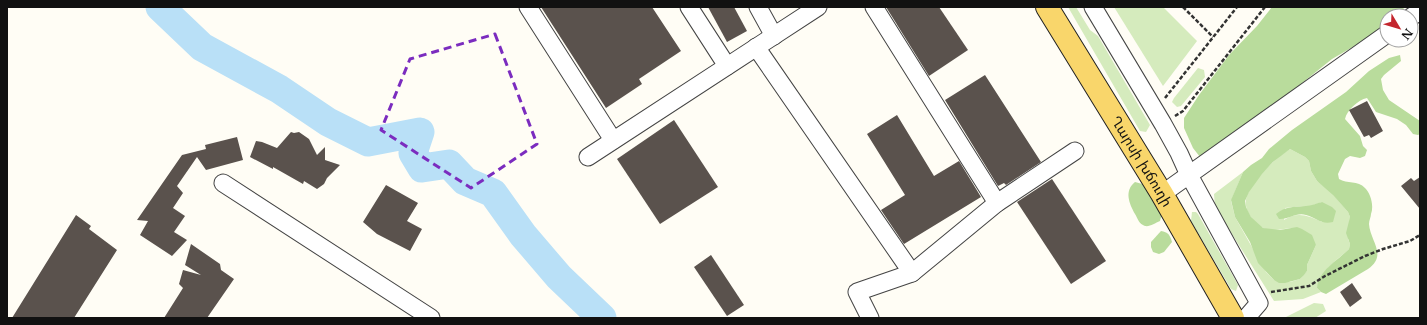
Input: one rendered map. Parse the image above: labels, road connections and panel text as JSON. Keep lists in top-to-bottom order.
{
  "streets": {
    "main road": ["Ղարսի խճուղի"]
  },
  "north": "bottom right"
}
